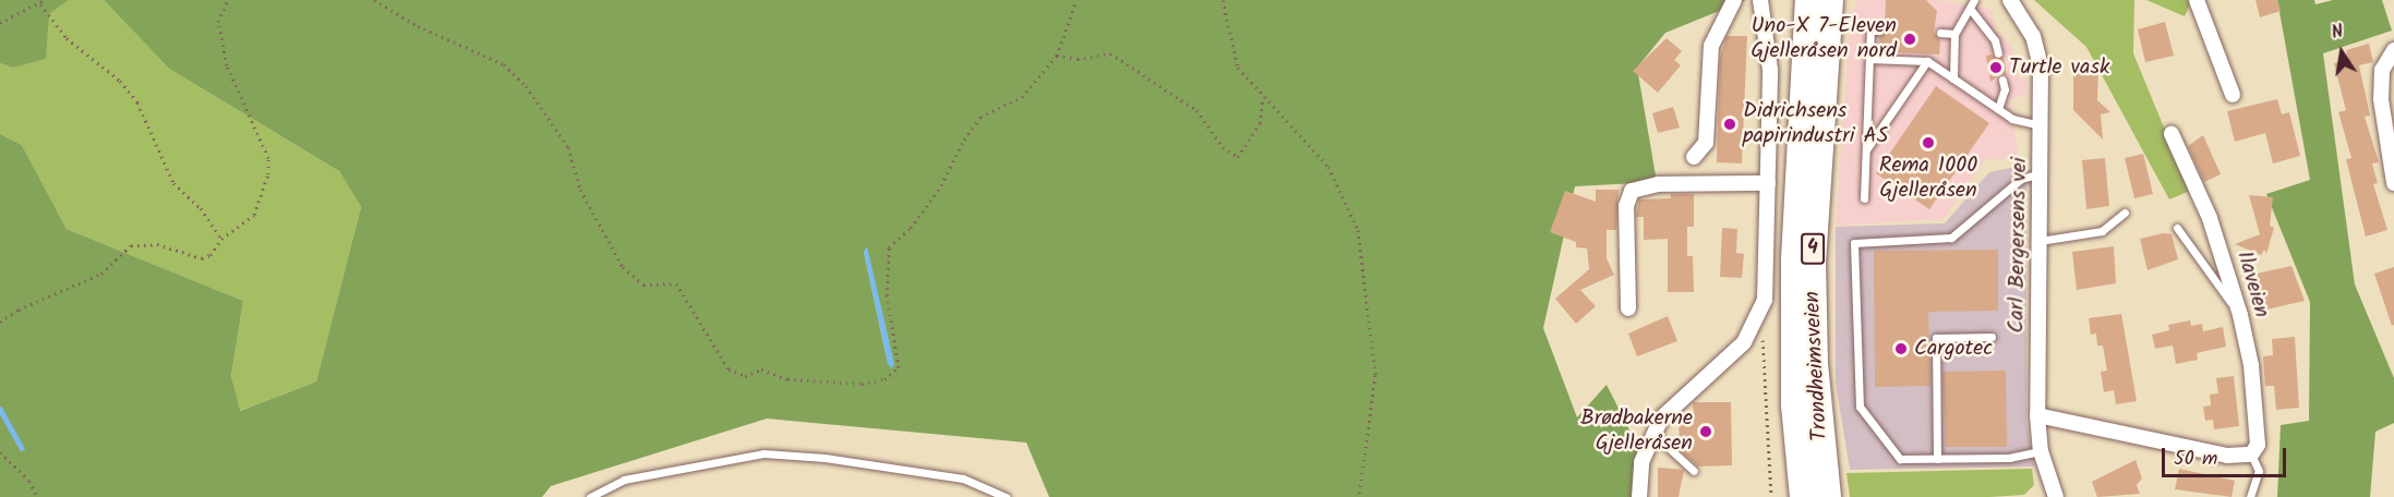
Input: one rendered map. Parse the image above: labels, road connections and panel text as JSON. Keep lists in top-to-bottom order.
{
  "streets": {
    "highway": ["4", "Trondheimsveien"],
    "street": ["Carl Bergersens vei", "Ilaveien"]
  },
  "places": [
    "Uno-X 7-Eleven Gjelleråsen nord",
    "Turtle vask",
    "Didrichsens papirindustri AS",
    "Rema 1000 Gjelleråsen",
    "Cargotec",
    "Brødbakerne Gjelleråsen"
  ],
  "scale_bar": "50 m",
  "north": "top"
}
